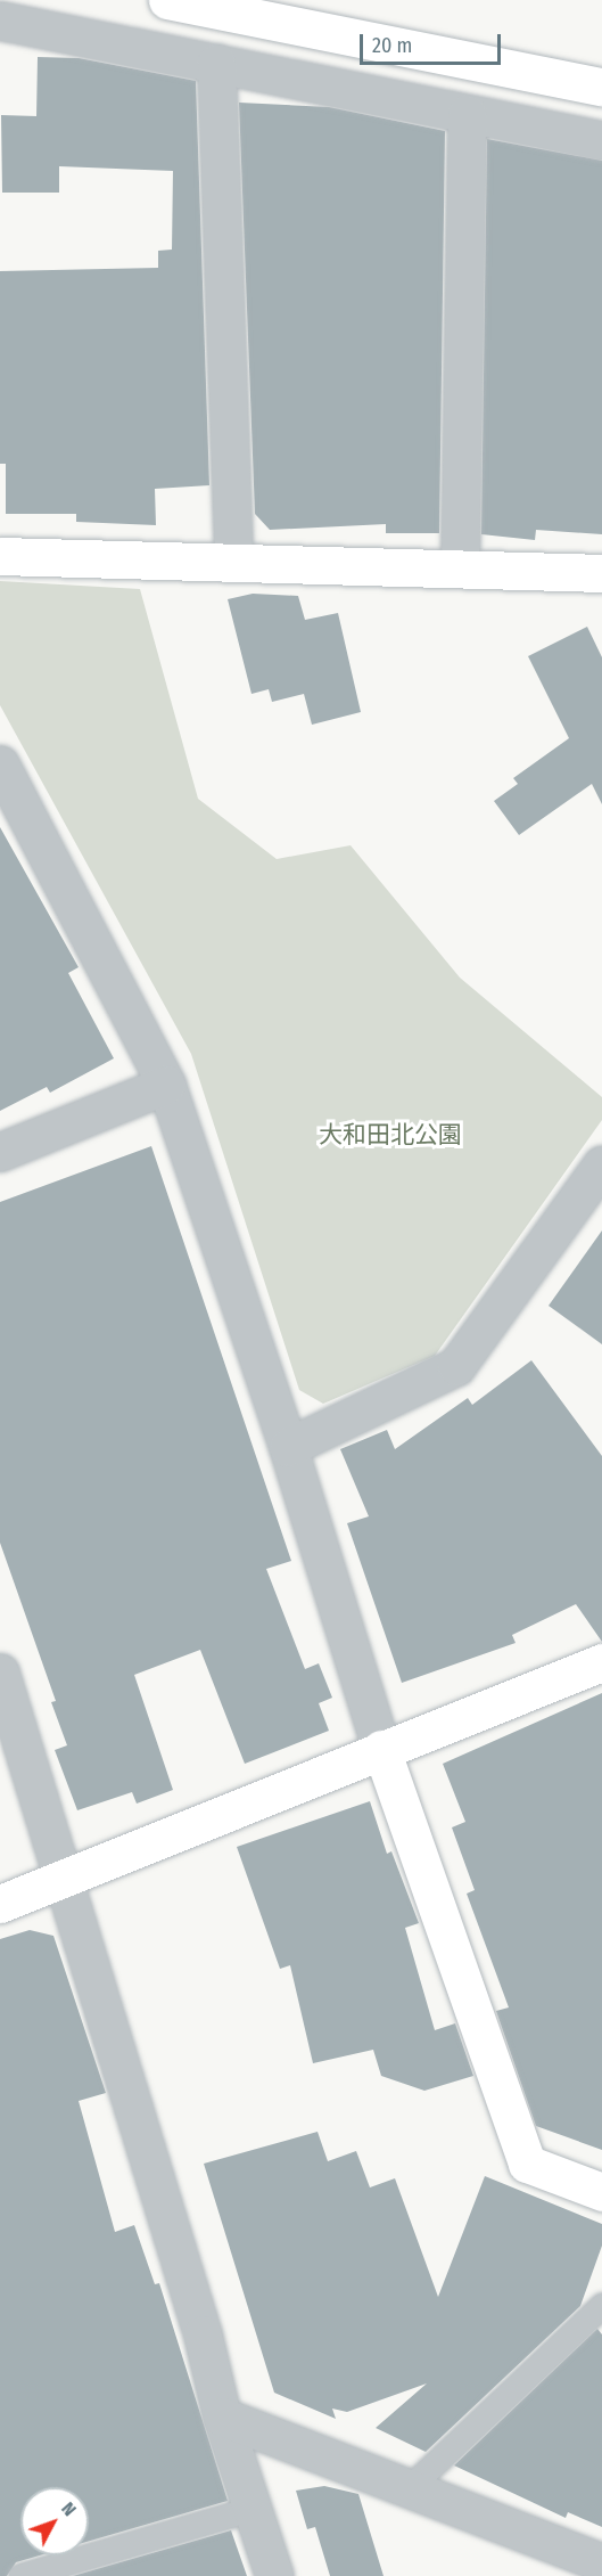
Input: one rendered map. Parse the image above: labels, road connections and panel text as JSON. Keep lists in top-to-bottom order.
{
  "parks": ["大和田北公園"],
  "scale_bar": "20 m",
  "north": "top right"
}
